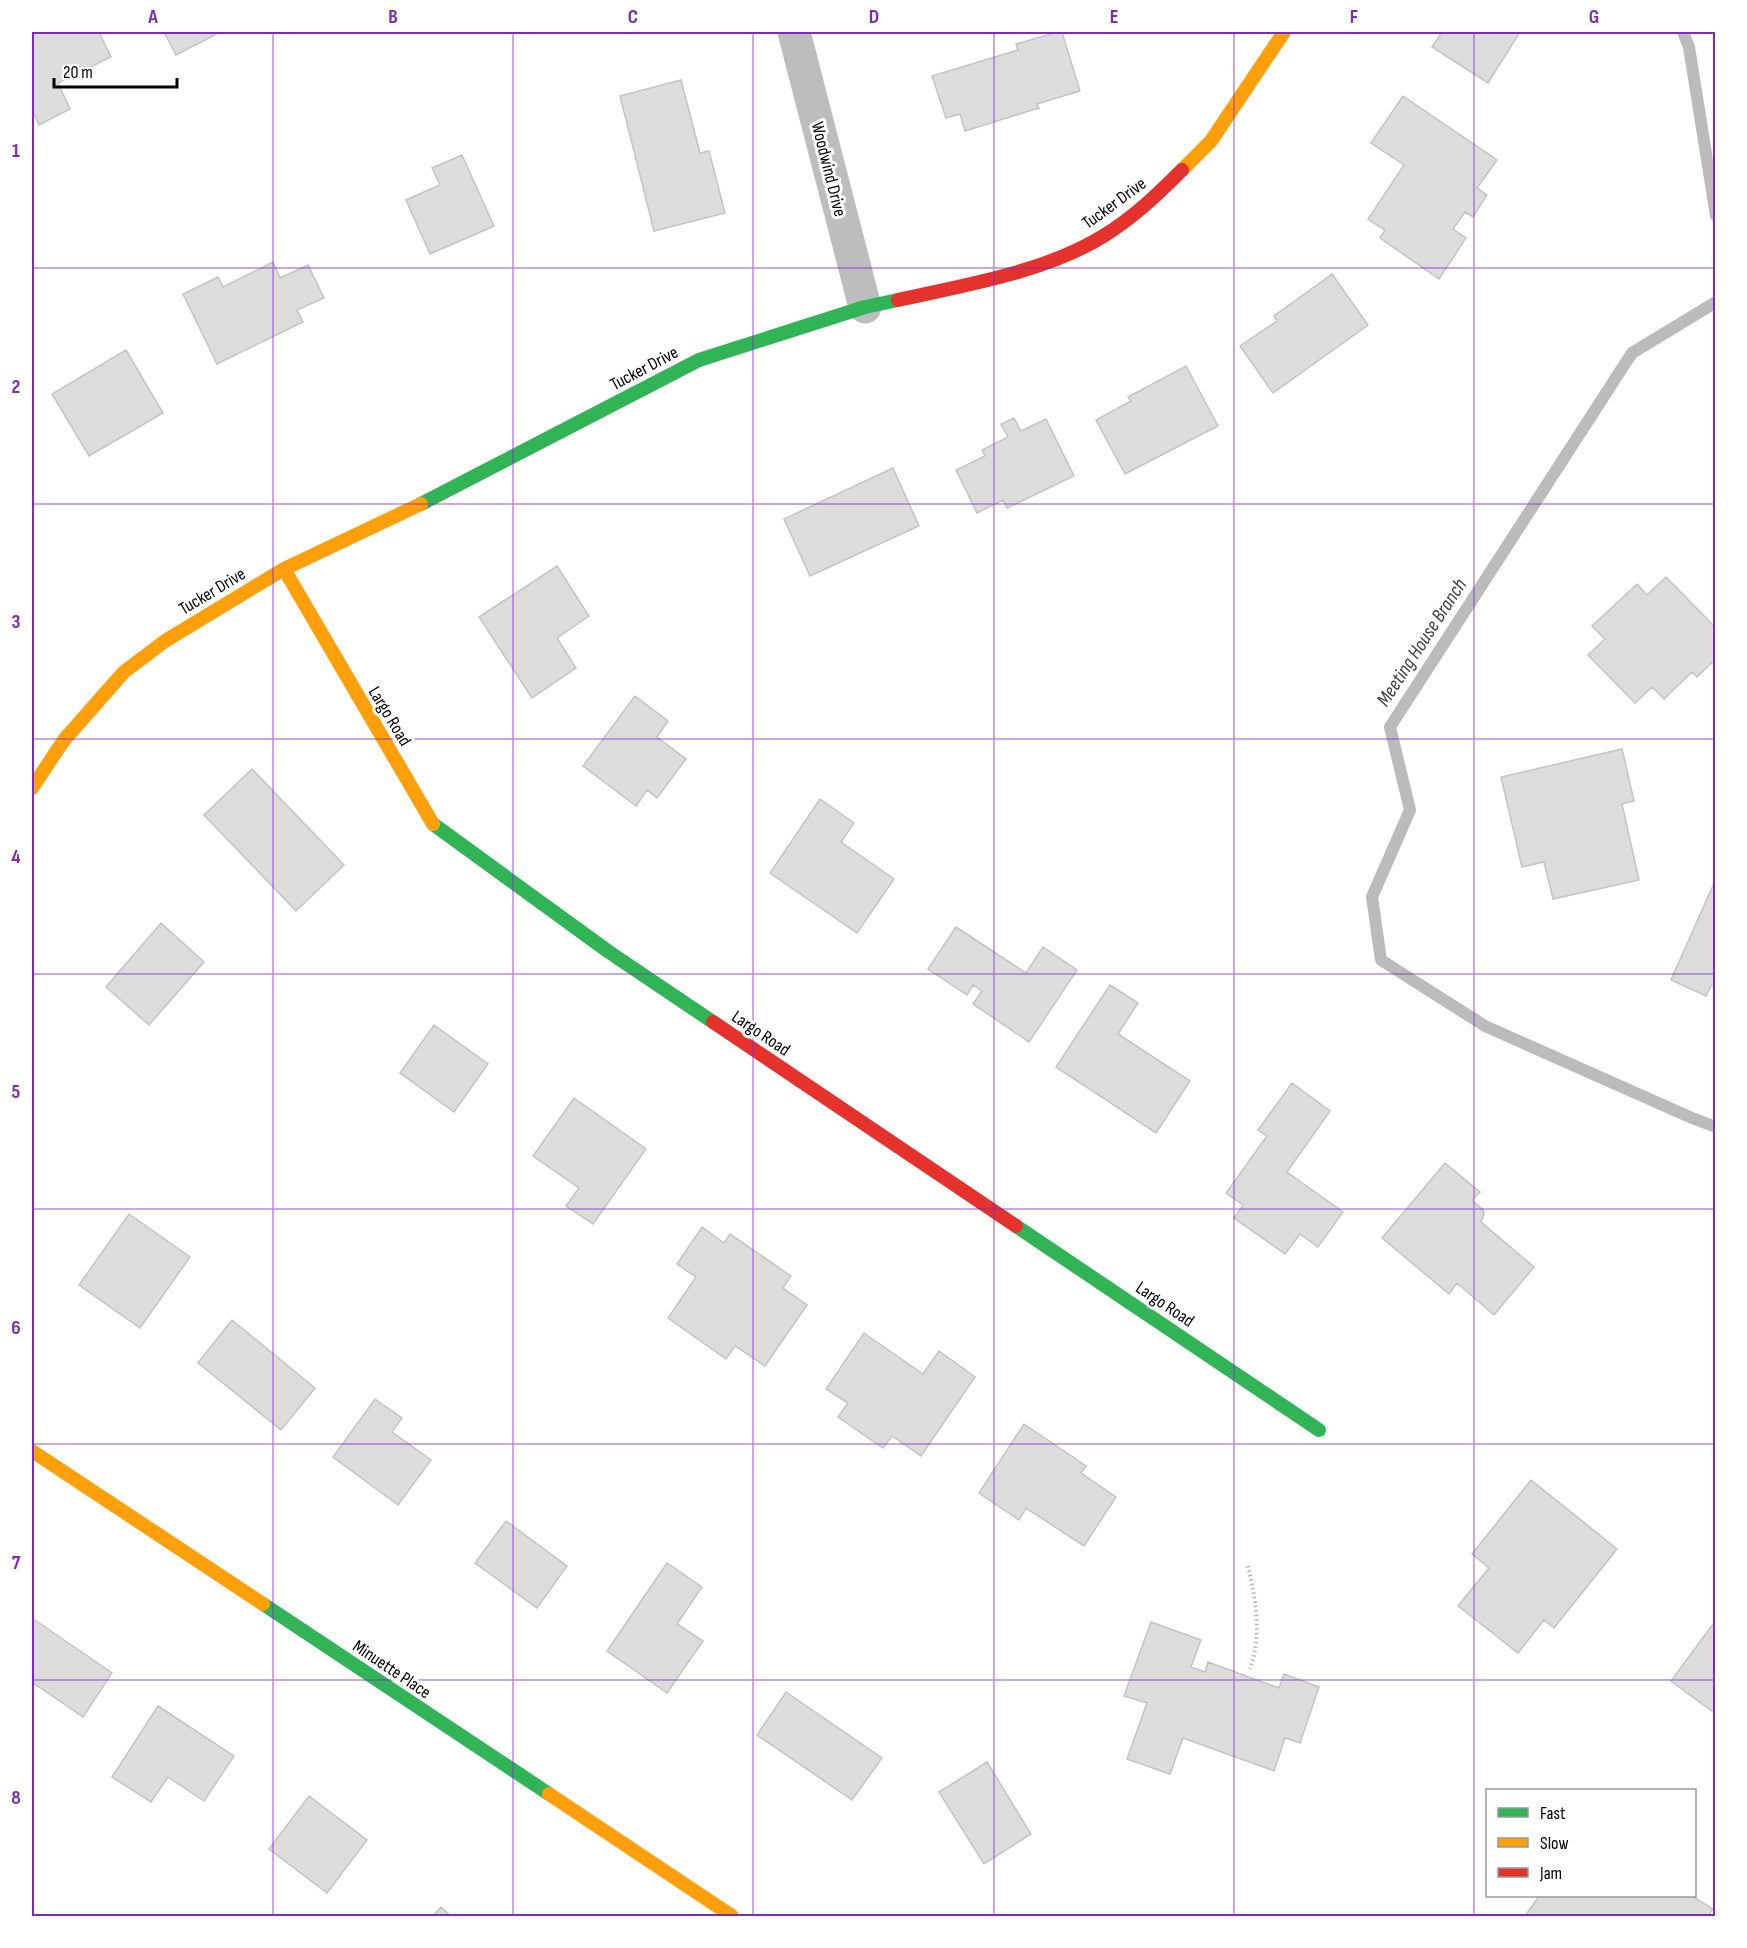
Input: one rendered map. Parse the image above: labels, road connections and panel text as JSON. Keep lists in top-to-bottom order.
{
  "streets": {
    "street": [
      "Woodwind Drive",
      "Tucker Drive",
      "Largo Road",
      "Minuette Place"
    ]
  },
  "crossings": [
    ["Woodwind Drive", "Tucker Drive"],
    ["Tucker Drive", "Largo Road"]
  ],
  "water": ["Meeting House Branch"],
  "legend": ["Fast", "Slow", "Jam"],
  "scale_bar": "20 m",
  "grid": {
    "columns": [
      "A",
      "B",
      "C",
      "D",
      "E",
      "F",
      "G"
    ],
    "rows": [
      "1",
      "2",
      "3",
      "4",
      "5",
      "6",
      "7",
      "8"
    ]
  }
}
